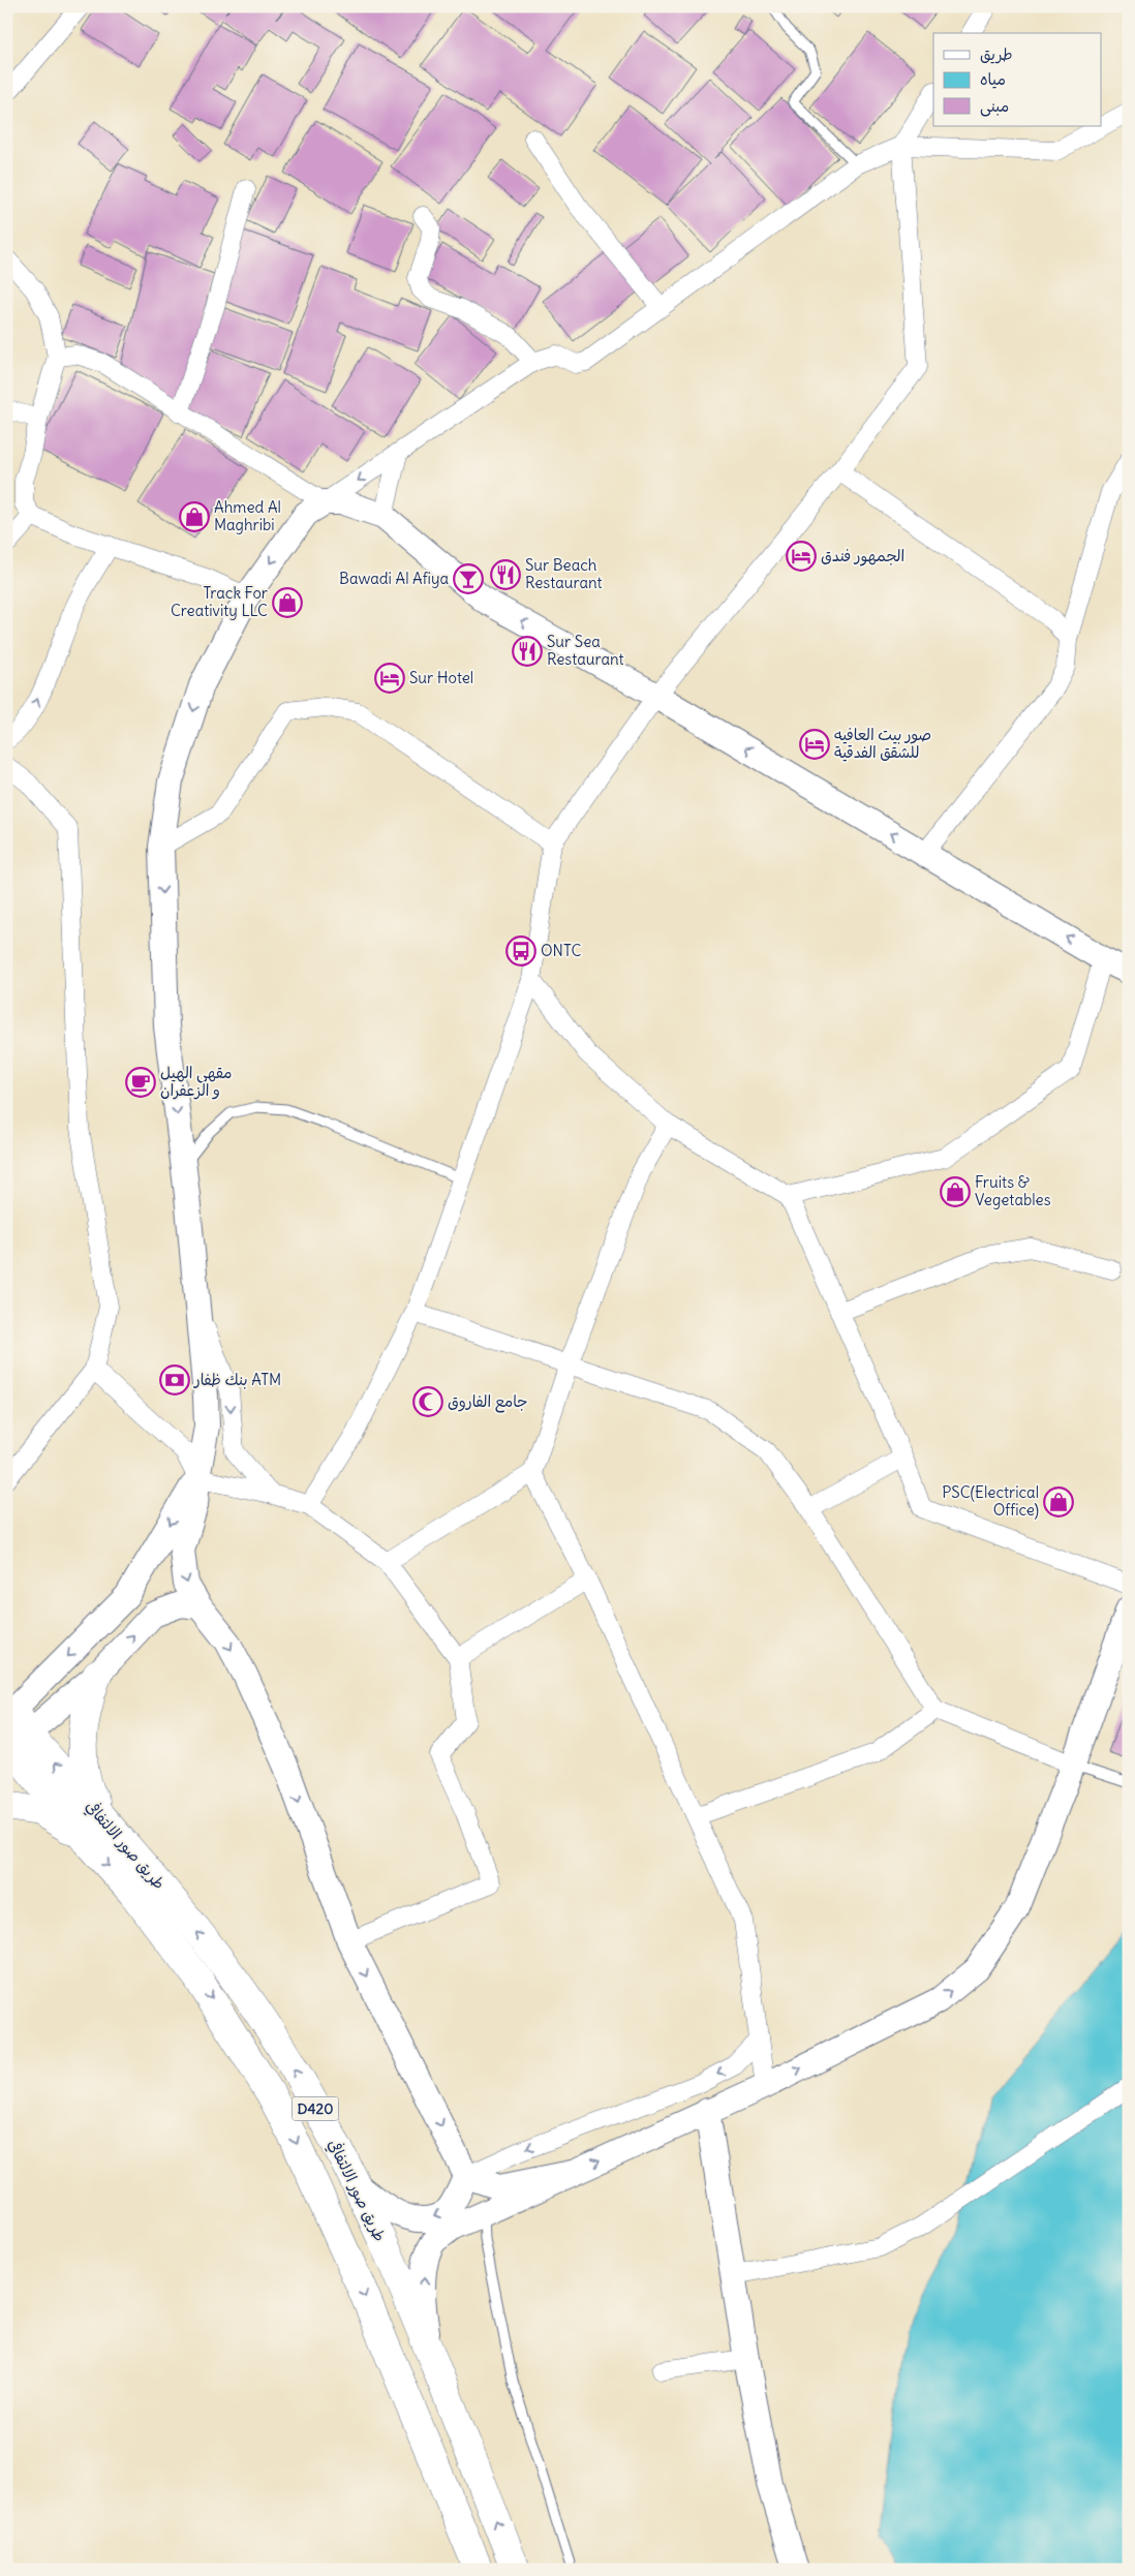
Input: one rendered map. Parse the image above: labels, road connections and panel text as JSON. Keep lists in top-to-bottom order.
{
  "streets": {
    "main road": ["طريق صور الالتفافي", "D420"]
  },
  "places": {
    "shop": [
      "Ahmed Al Maghribi",
      "Track For Creativity LLC",
      "Fruits & Vegetables",
      "PSC(Electrical Office)"
    ],
    "hotel": ["الجمهور فندق", "Sur Hotel", "صور بيت العافيه للشقق الفدقية"],
    "restaurant": ["Sur Beach Restaurant", "Sur Sea Restaurant"],
    "bar": ["Bawadi Al Afiya"],
    "bus stop": ["ONTC"],
    "cafe": ["مقهى الهيل و الزعفران"],
    "bank": ["بنك ظفار ATM"],
    "mosque": ["جامع الفاروق"]
  },
  "legend": ["طريق", "مياه", "مبنى"]
}
